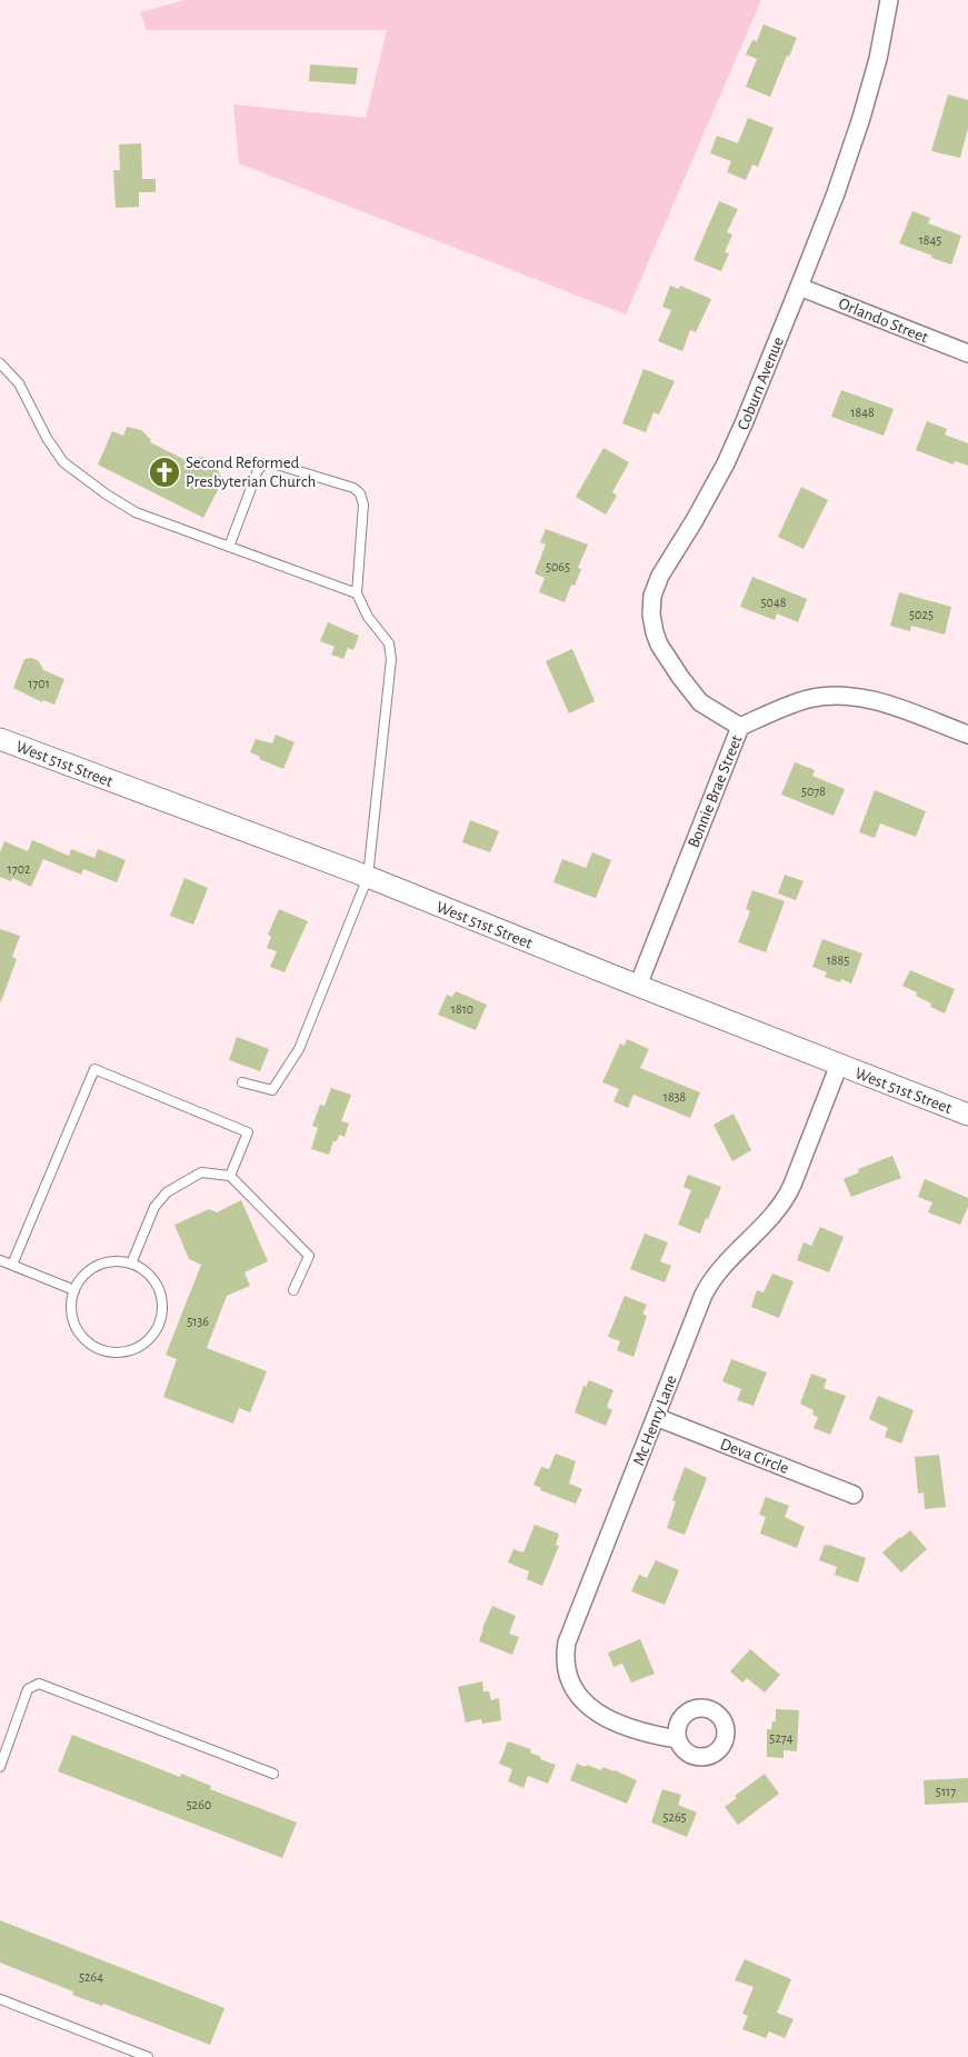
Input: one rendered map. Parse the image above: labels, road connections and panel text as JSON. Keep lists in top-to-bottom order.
{
  "streets": {
    "street": [
      "Orlando Street",
      "Coburn Avenue",
      "West 51st Street",
      "Bonnie Brae Street",
      "Mc Henry Lane",
      "Deva Circle"
    ]
  },
  "crossings": [
    ["Orlando Street", "Coburn Avenue"],
    ["Coburn Avenue", "Bonnie Brae Street"],
    ["West 51st Street", "Bonnie Brae Street"],
    ["West 51st Street", "Mc Henry Lane"],
    ["Mc Henry Lane", "Deva Circle"]
  ],
  "places": {
    "church": ["Second Reformed Presbyterian Church"]
  },
  "house_numbers": [
    "1845",
    "1848",
    "5065",
    "5048",
    "5025",
    "1701",
    "5078",
    "1702",
    "1885",
    "1810",
    "1838",
    "5136",
    "5274",
    "5117",
    "5260",
    "5265",
    "5264"
  ]
}
